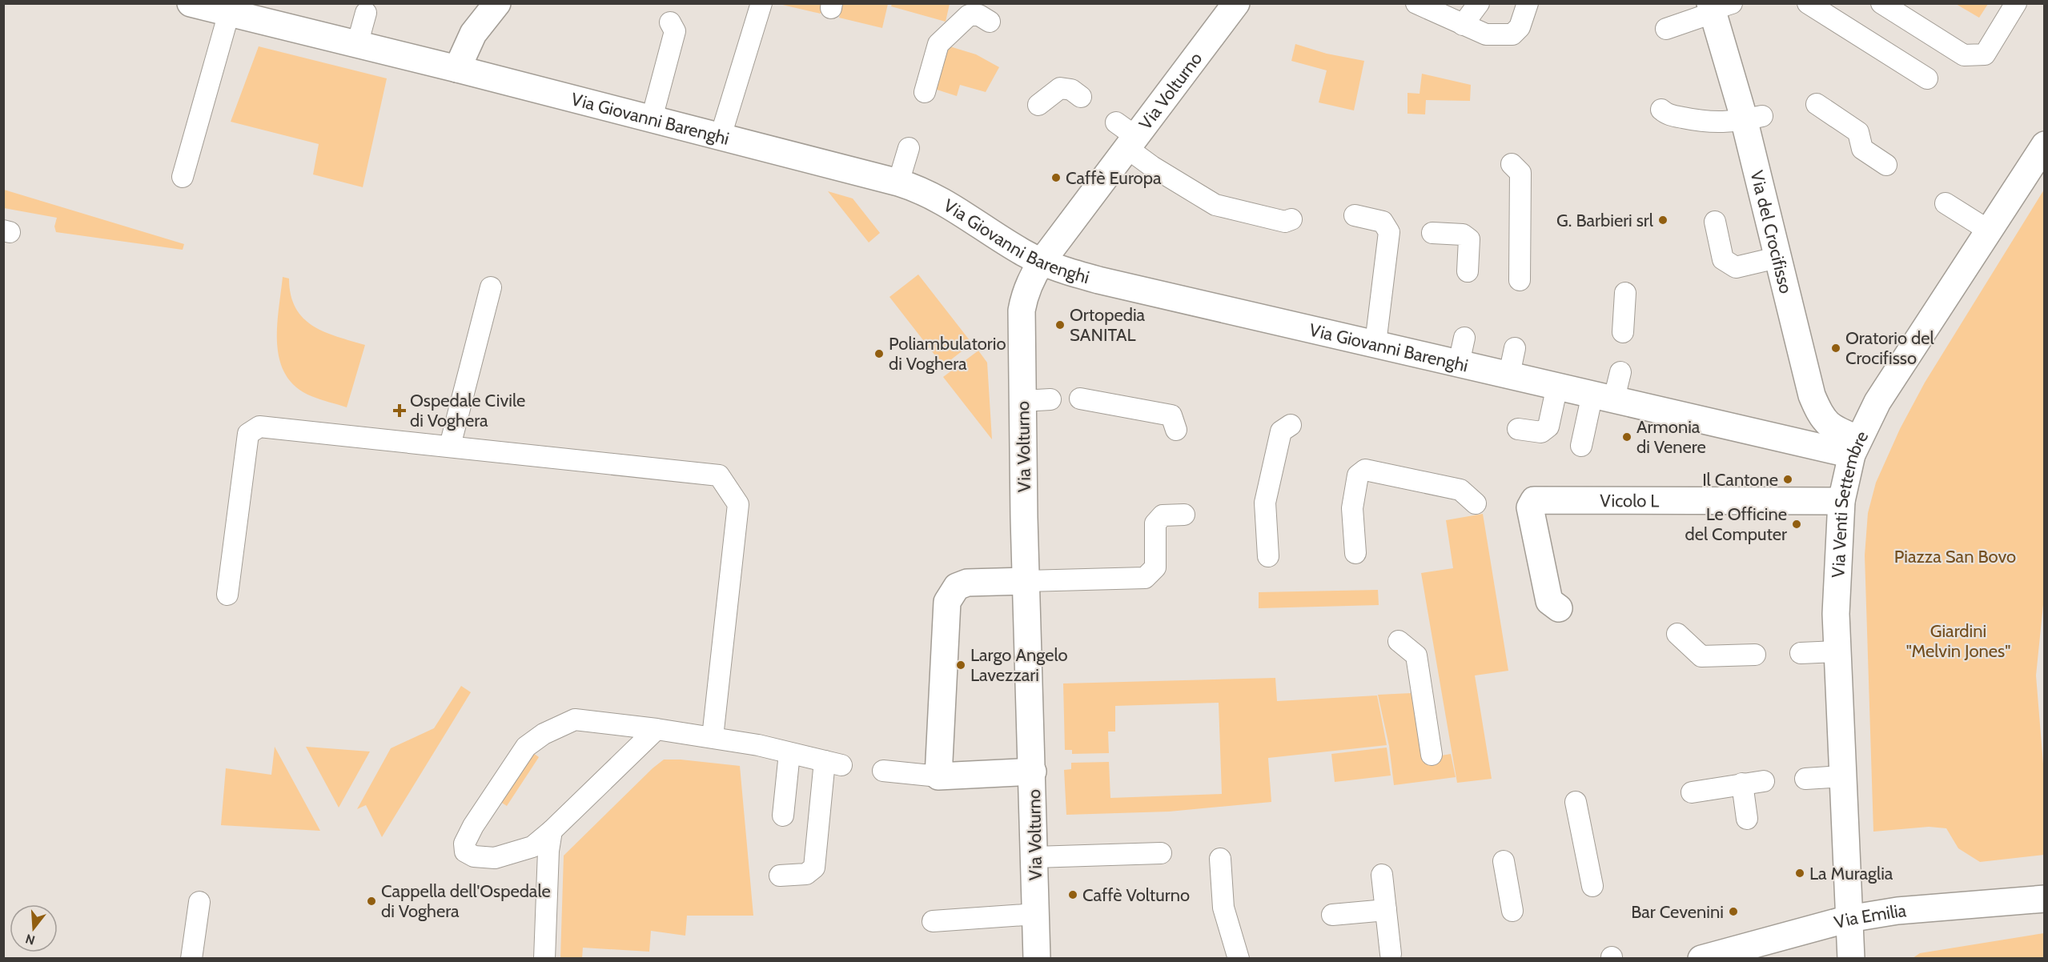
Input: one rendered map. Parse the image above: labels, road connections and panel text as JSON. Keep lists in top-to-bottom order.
{
  "streets": {
    "street": [
      "Via Volturno",
      "Via Giovanni Barenghi",
      "Via del Crocifisso",
      "Vicolo L",
      "Via Venti Settembre",
      "Via Emilia"
    ]
  },
  "crossings": [
    ["Via Volturno", "Via Giovanni Barenghi"],
    ["Via Giovanni Barenghi", "Via del Crocifisso"],
    ["Via Giovanni Barenghi", "Via Venti Settembre"],
    ["Via del Crocifisso", "Via Venti Settembre"],
    ["Vicolo L", "Via Venti Settembre"],
    ["Via Venti Settembre", "Via Emilia"]
  ],
  "parks": ["Piazza San Bovo", "Giardini \"Melvin Jones\""],
  "places": {
    "other": [
      "Caffè Europa",
      "G. Barbieri srl",
      "Ortopedia SANITAL",
      "Oratorio del Crocifisso",
      "Poliambulatorio di Voghera",
      "Armonia di Venere",
      "Il Cantone",
      "Le Officine del Computer",
      "Largo Angelo Lavezzari",
      "La Muraglia",
      "Caffè Volturno",
      "Cappella dell'Ospedale di Voghera",
      "Bar Cevenini"
    ],
    "health": ["Ospedale Civile di Voghera"]
  },
  "north": "bottom"
}
